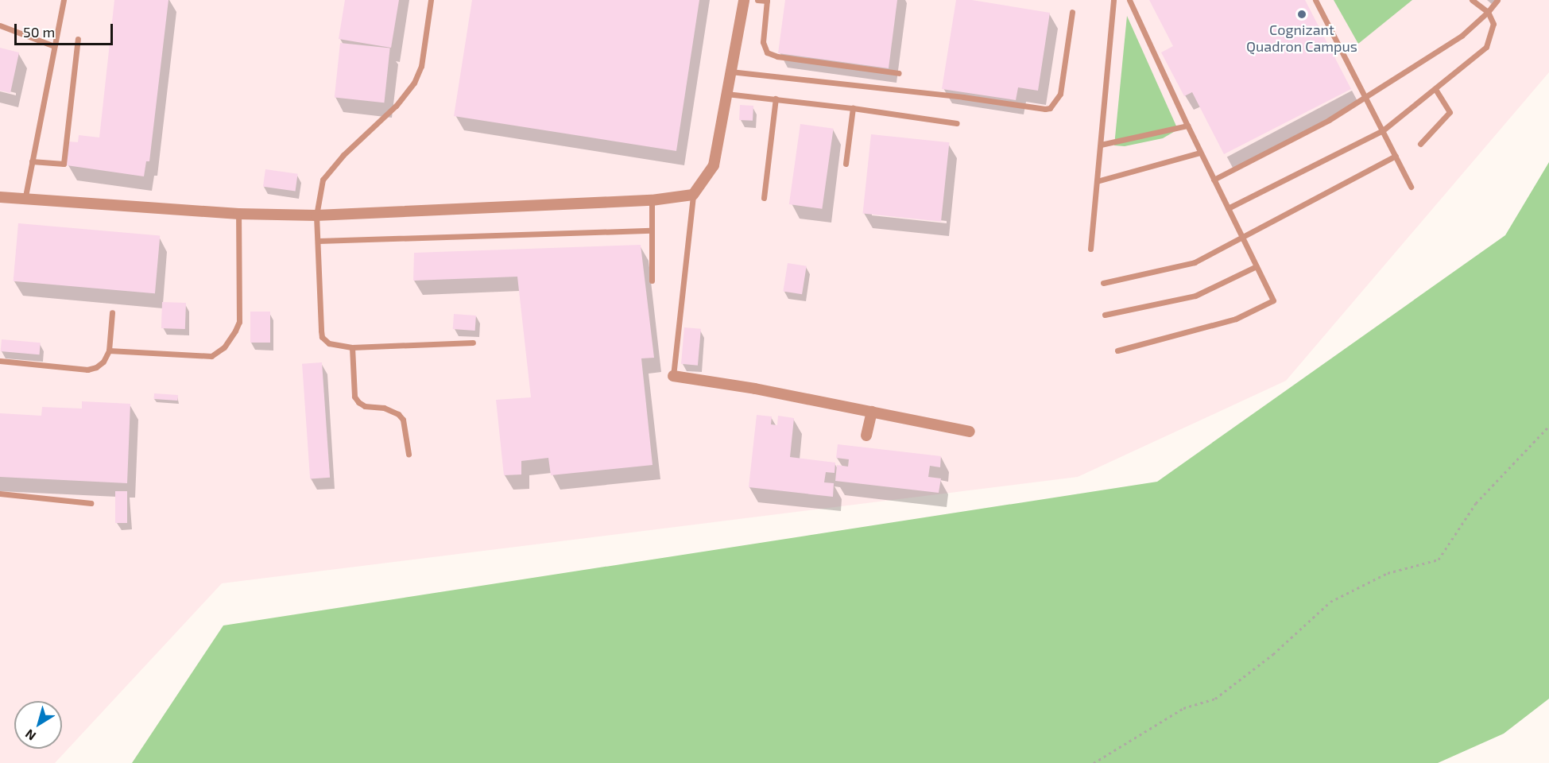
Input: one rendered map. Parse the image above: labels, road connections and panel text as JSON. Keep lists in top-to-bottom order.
{
  "places": ["Cognizant Quadron Campus"],
  "scale_bar": "50 m",
  "north": "bottom left"
}
